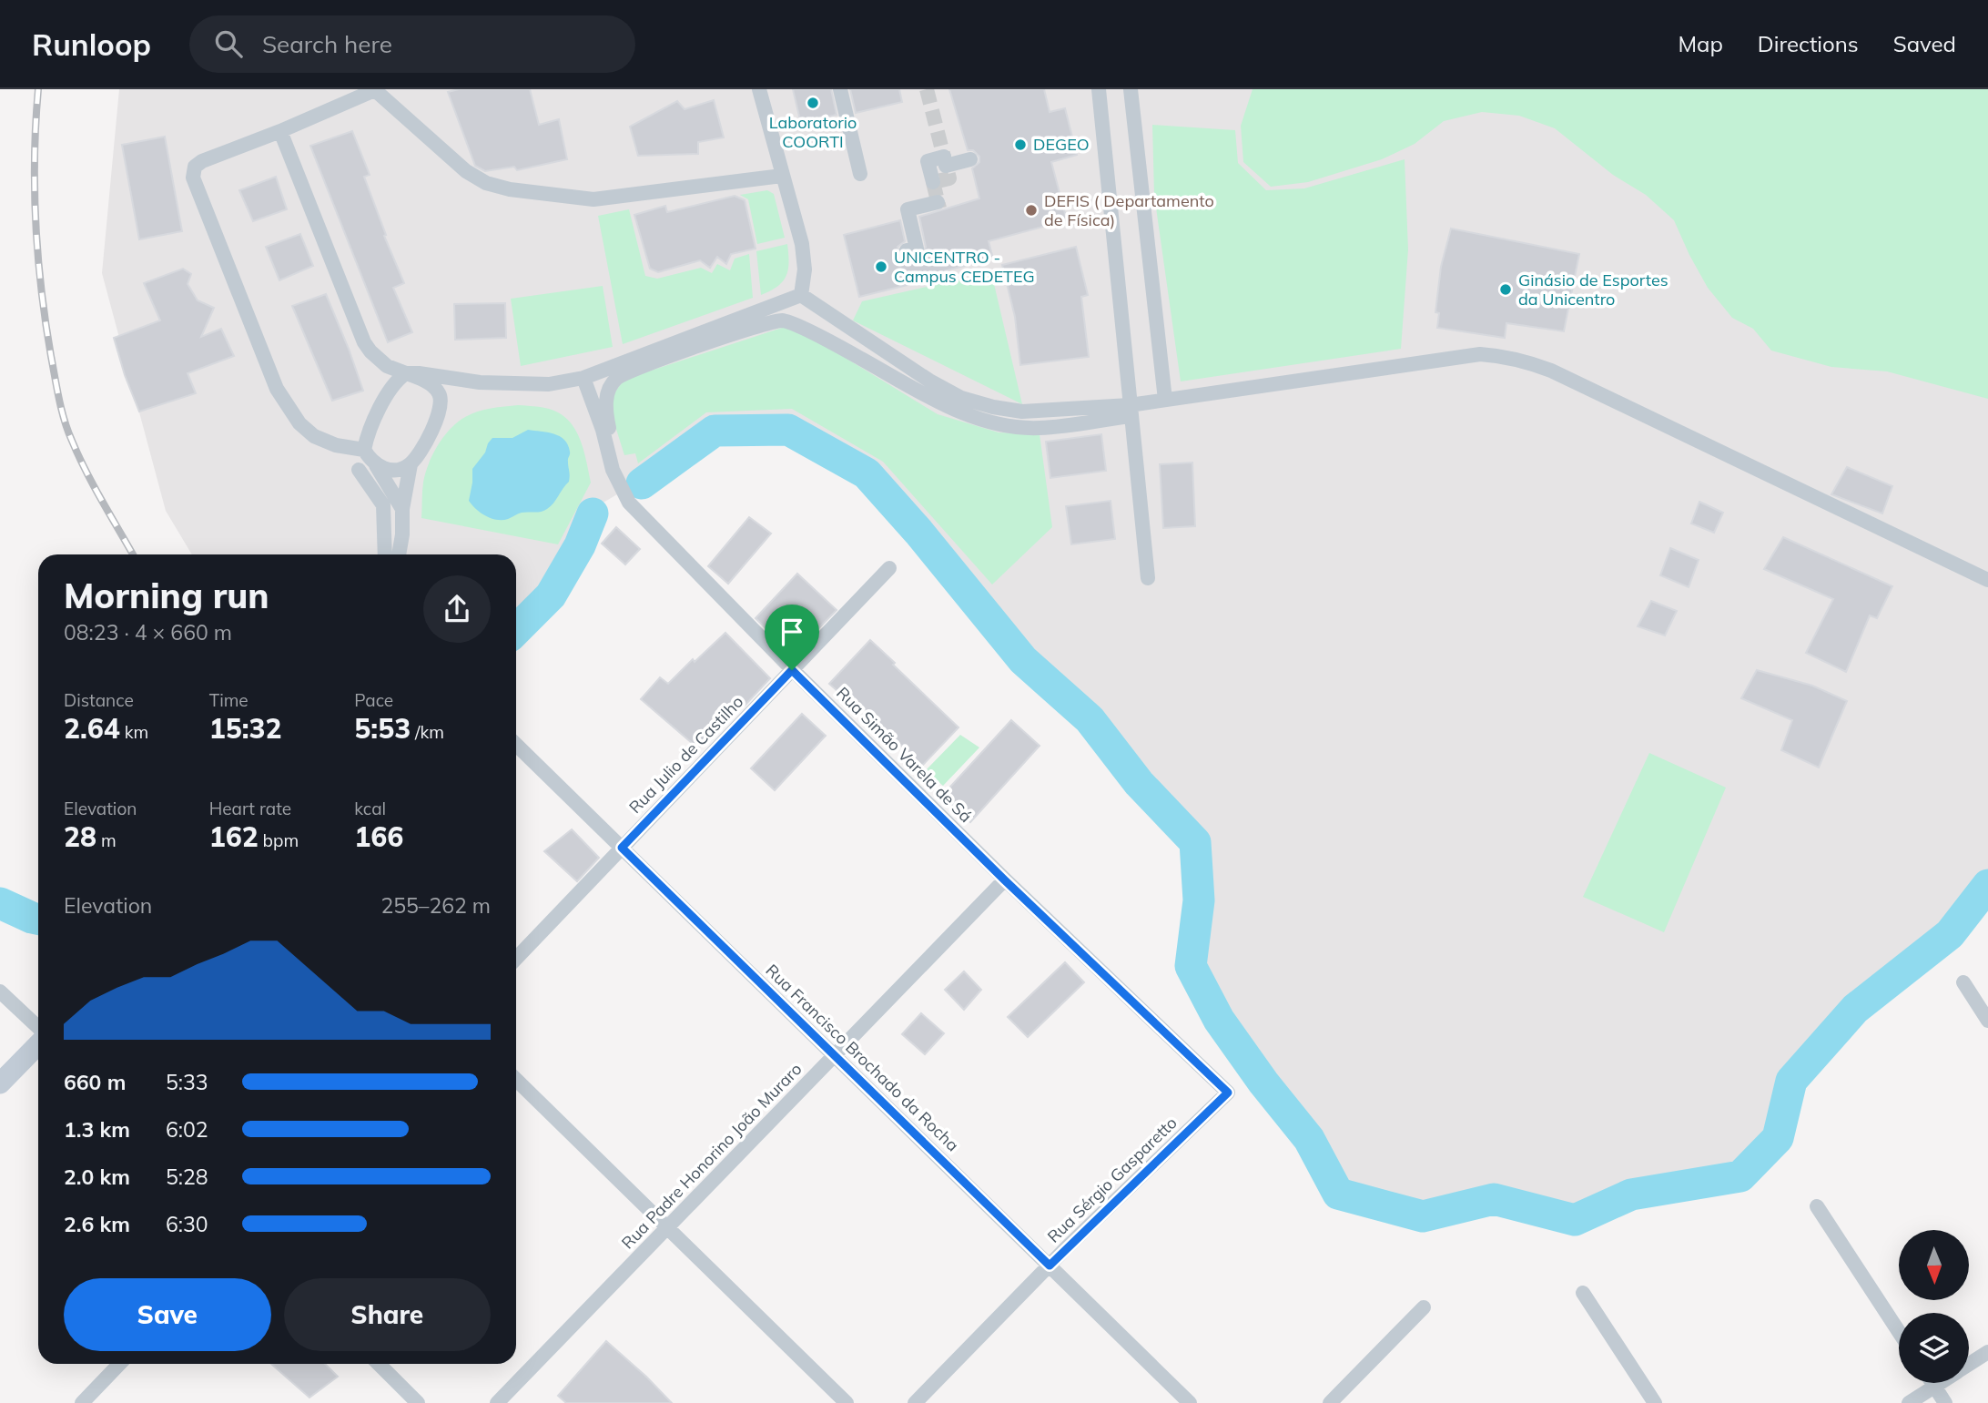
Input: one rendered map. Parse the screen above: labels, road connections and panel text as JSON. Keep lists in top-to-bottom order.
{
  "streets": {
    "street": [
      "Rua Julio de Castilho",
      "Rua Simão Varela de Sá",
      "Rua Francisco Brochado da Rocha",
      "Rua Padre Honorino João Muraro",
      "Rua Sérgio Gasparetto"
    ]
  },
  "crossings": [
    ["Rua Julio de Castilho", "Rua Simão Varela de Sá"],
    ["Rua Julio de Castilho", "Rua Francisco Brochado da Rocha"],
    ["Rua Simão Varela de Sá", "Rua Padre Honorino João Muraro"],
    ["Rua Simão Varela de Sá", "Rua Sérgio Gasparetto"],
    ["Rua Francisco Brochado da Rocha", "Rua Padre Honorino João Muraro"],
    ["Rua Francisco Brochado da Rocha", "Rua Sérgio Gasparetto"]
  ],
  "places": [
    "Laboratorio COORTI",
    "DEGEO",
    "DEFIS ( Departamento de Física)",
    "UNICENTRO - Campus CEDETEG",
    "Ginásio de Esportes da Unicentro"
  ],
  "north": "bottom",
  "page": {
    "header": "Runloop",
    "search": "Search here",
    "nav": ["Map", "Directions", "Saved"],
    "heading": ["Morning run", "08:23 · 4 × 660 m"],
    "stats": [
      ["Distance", "2.64 km"],
      ["Time", "15:32"],
      ["Pace", "5:53 /km"],
      ["Elevation", "28 m"],
      ["Heart rate", "162 bpm"],
      ["kcal", "166"]
    ],
    "chart": ["Elevation", "255–262 m"],
    "list": [
      {
        "name": "660 m",
        "note": "5:33"
      },
      {
        "name": "1.3 km",
        "note": "6:02"
      },
      {
        "name": "2.0 km",
        "note": "5:28"
      },
      {
        "name": "2.6 km",
        "note": "6:30"
      }
    ],
    "buttons": ["Save", "Share"]
  }
}
